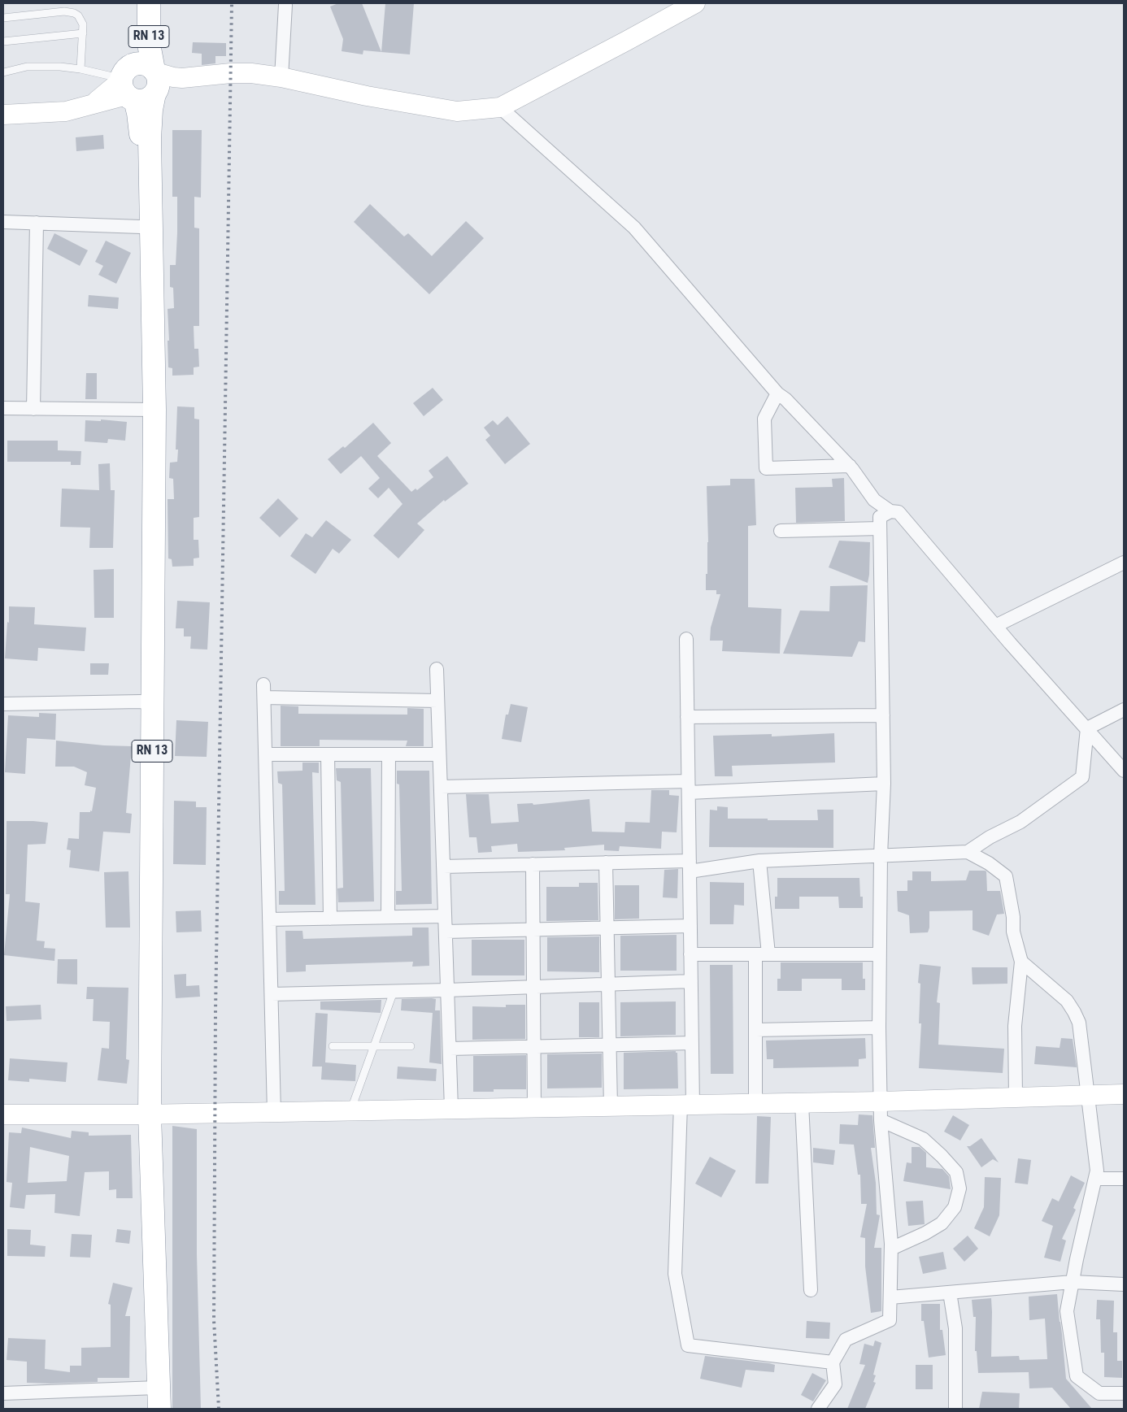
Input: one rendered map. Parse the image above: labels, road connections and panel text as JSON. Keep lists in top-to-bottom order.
{
  "streets": {
    "highway": ["RN 13"]
  }
}
